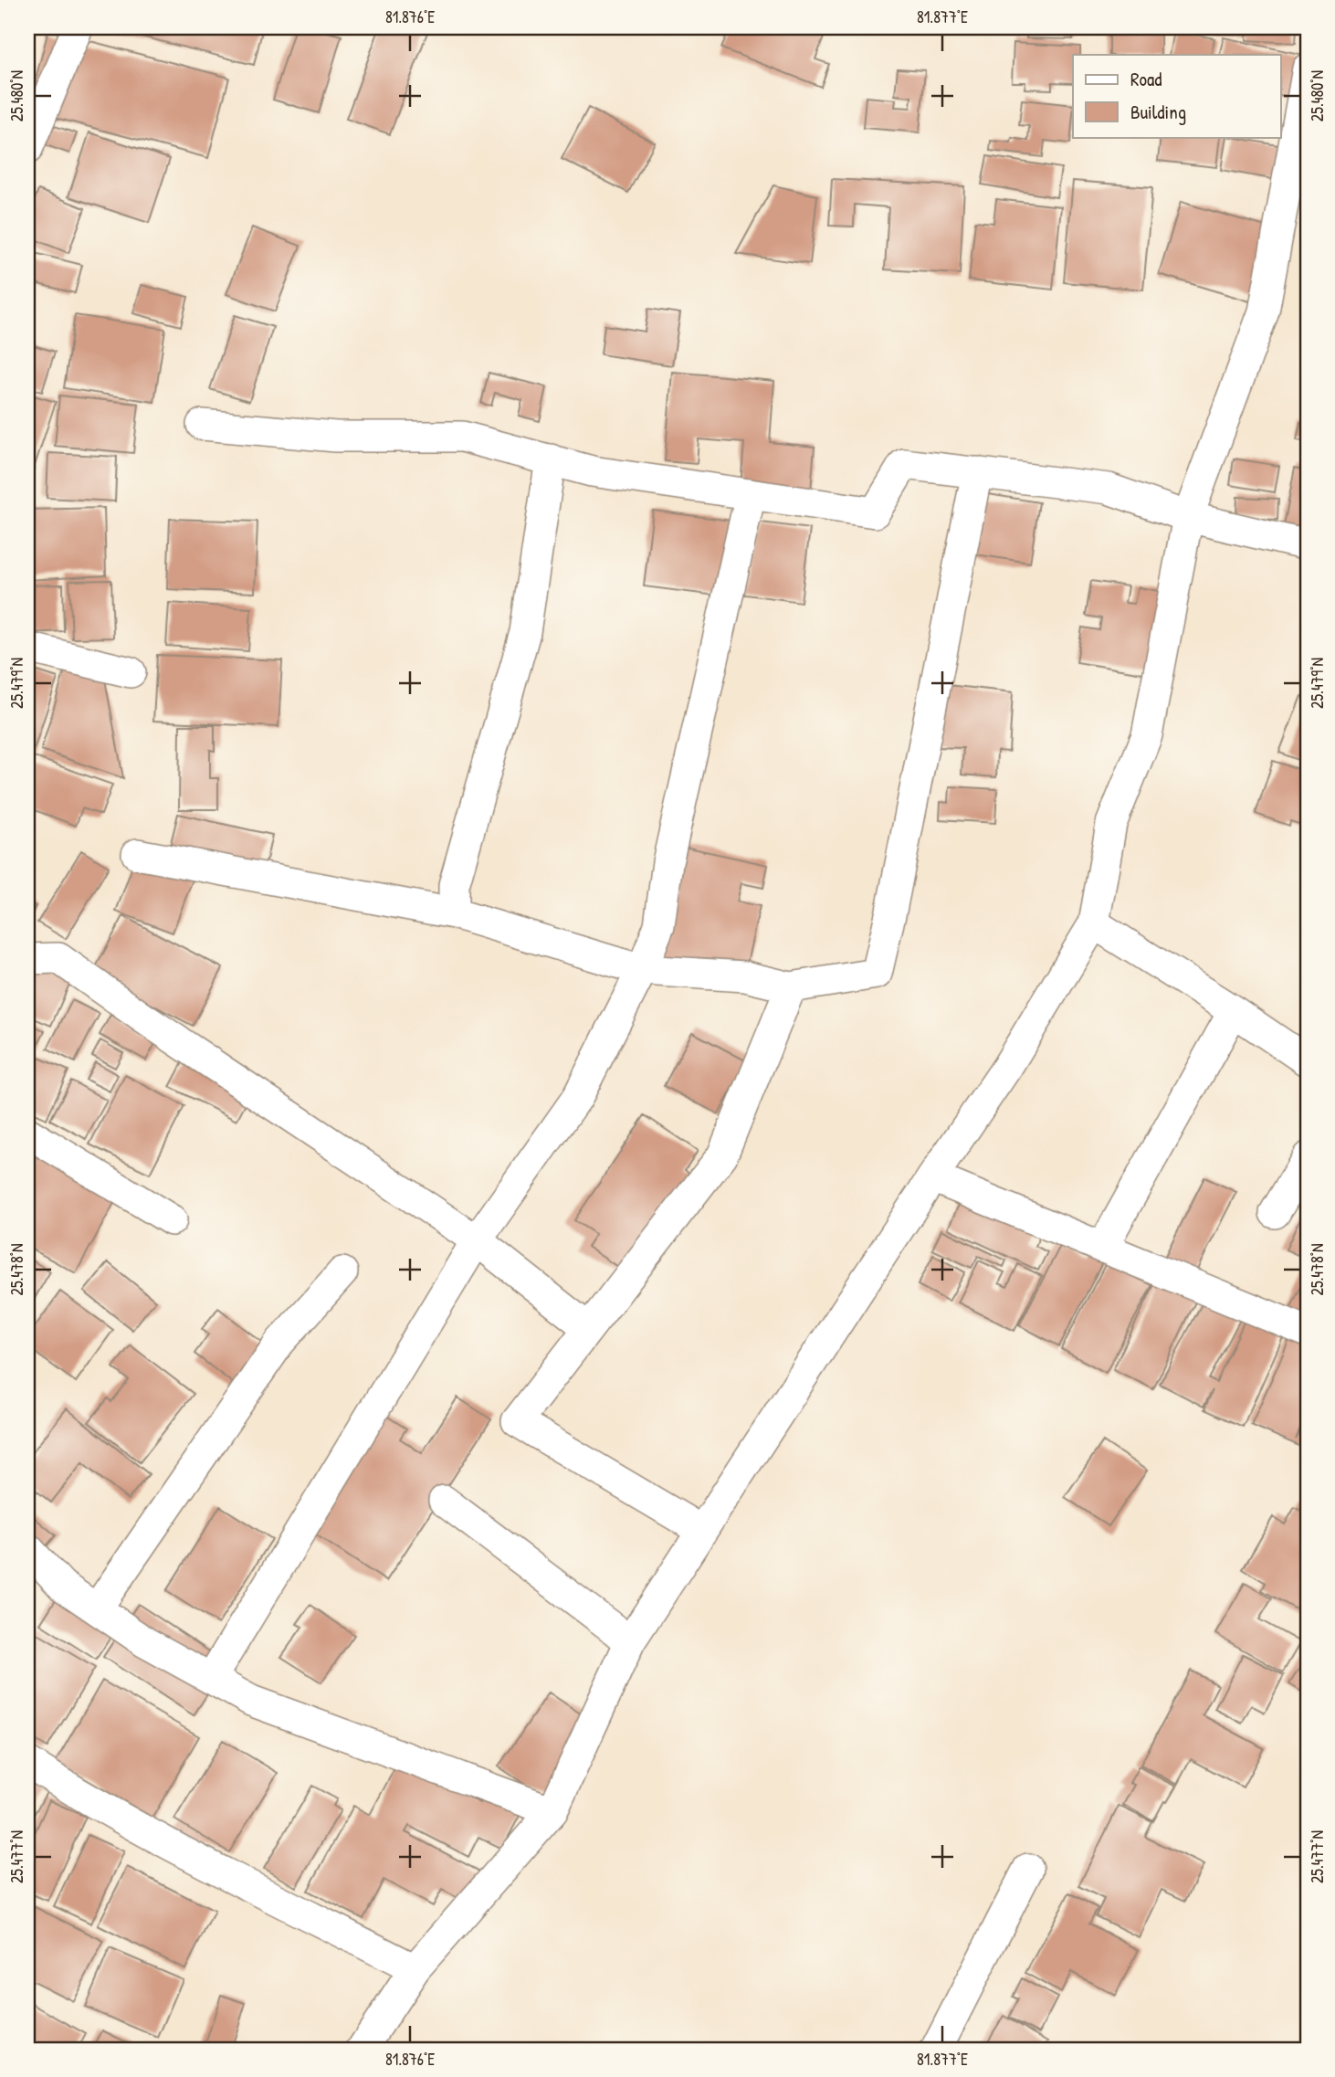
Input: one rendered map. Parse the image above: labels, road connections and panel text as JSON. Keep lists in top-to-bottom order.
{
  "legend": ["Road", "Building"],
  "coordinates": [
    "81.876°E",
    "81.877°E",
    "25.480°N",
    "25.479°N",
    "25.478°N",
    "25.477°N"
  ]
}
